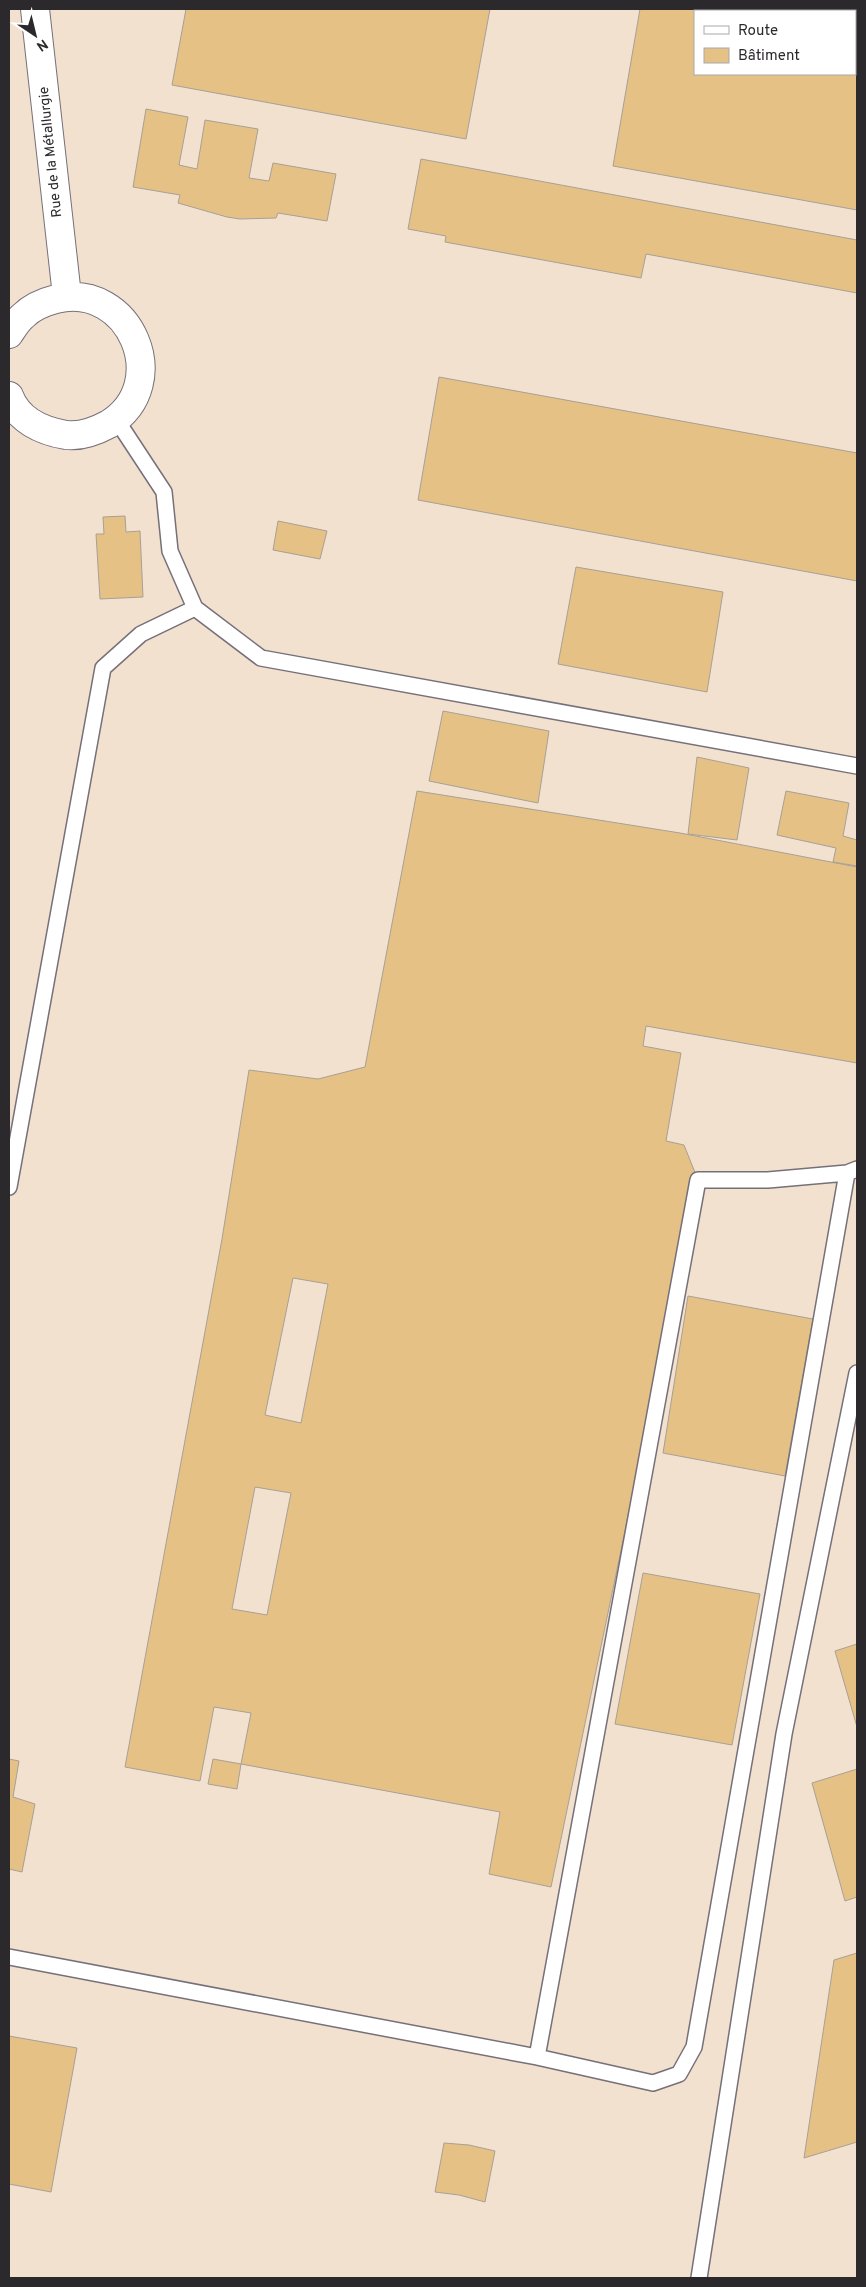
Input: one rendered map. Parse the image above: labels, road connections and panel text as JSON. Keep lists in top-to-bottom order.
{
  "streets": {
    "street": ["Rue de la Métallurgie"]
  },
  "legend": ["Route", "Bâtiment"],
  "north": "bottom right"
}
